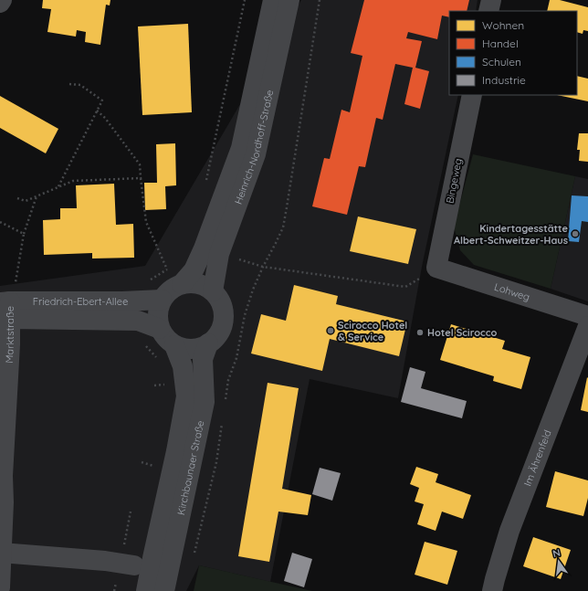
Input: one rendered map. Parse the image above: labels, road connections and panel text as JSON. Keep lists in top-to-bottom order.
{
  "streets": {
    "street": [
      "Heinrich-Nordhoff-Straße",
      "Bingeweg",
      "Lohweg",
      "Friedrich-Ebert-Allee",
      "Marktstraße",
      "Im Ährenfeld",
      "Kirchbaunaer Straße"
    ]
  },
  "crossings": [
    ["Heinrich-Nordhoff-Straße", "Friedrich-Ebert-Allee"],
    ["Heinrich-Nordhoff-Straße", "Kirchbaunaer Straße"],
    ["Bingeweg", "Lohweg"],
    ["Friedrich-Ebert-Allee", "Marktstraße"],
    ["Friedrich-Ebert-Allee", "Kirchbaunaer Straße"]
  ],
  "places": ["Kindertagesstätte Albert-Schweitzer-Haus", "Scirocco Hotel & Service", "Hotel Scirocco"],
  "legend": [
    "Wohnen",
    "Handel",
    "Schulen",
    "Industrie"
  ],
  "north": "top"
}
